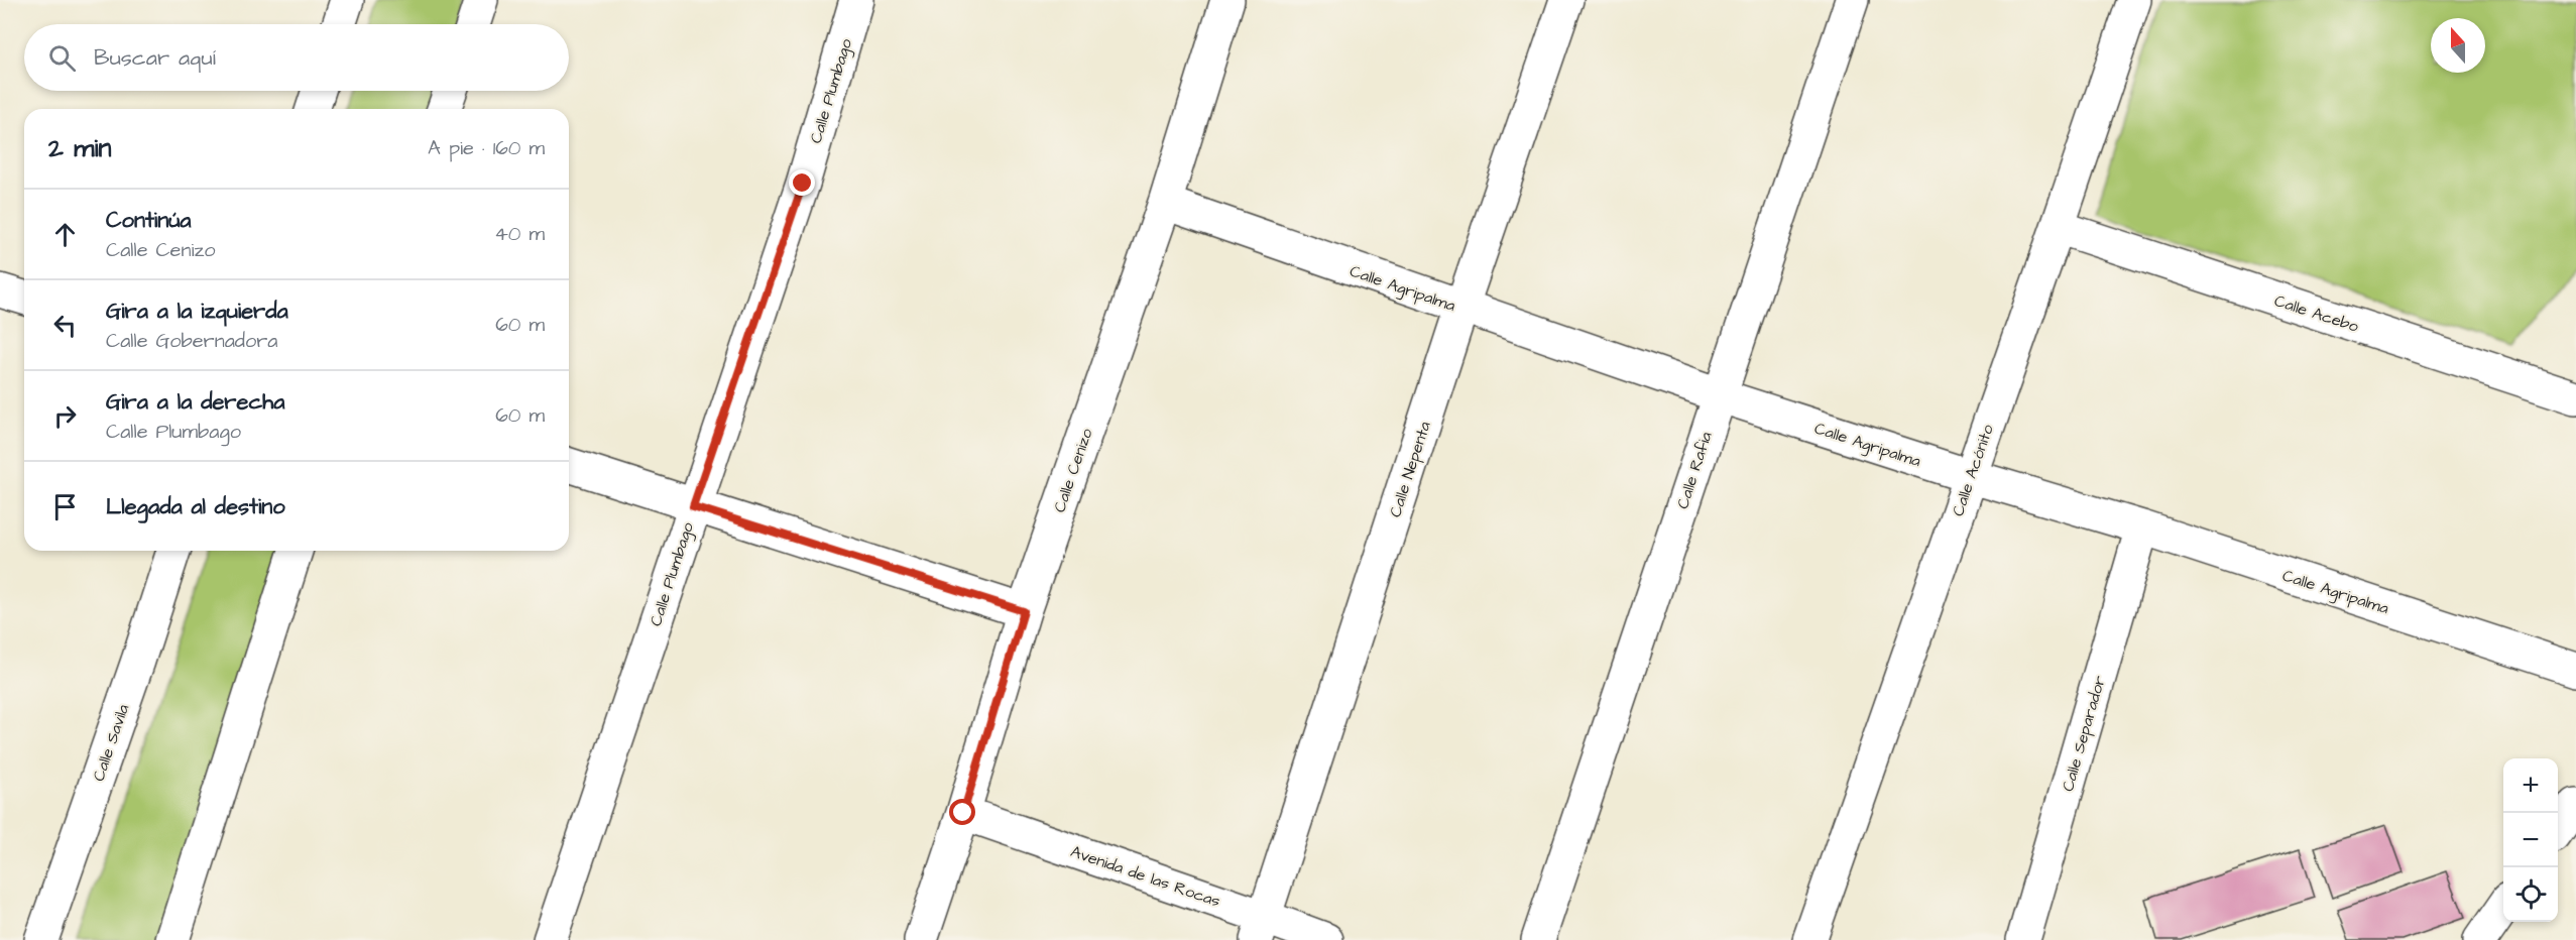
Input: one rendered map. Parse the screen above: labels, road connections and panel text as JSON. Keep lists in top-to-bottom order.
{
  "streets": {
    "street": [
      "Calle Plumbago",
      "Calle Agripalma",
      "Calle Acebo",
      "Calle Nepenta",
      "Calle Cenizo",
      "Calle Rafia",
      "Calle Acónito",
      "Calle Separador",
      "Calle Savila",
      "Avenida de las Rocas"
    ]
  },
  "crossings": [
    ["Calle Agripalma", "Calle Nepenta"],
    ["Calle Agripalma", "Calle Cenizo"],
    ["Calle Agripalma", "Calle Rafia"],
    ["Calle Agripalma", "Calle Acónito"],
    ["Calle Agripalma", "Calle Separador"],
    ["Calle Acebo", "Calle Acónito"],
    ["Calle Nepenta", "Avenida de las Rocas"],
    ["Calle Cenizo", "Avenida de las Rocas"]
  ],
  "north": "top",
  "page": {
    "search": "Buscar aquí",
    "heading": ["2 min", "A pie · 160 m"],
    "list": [
      ["Continúa", "Calle Cenizo", "40 m"],
      ["Gira a la izquierda", "Calle Gobernadora", "60 m"],
      ["Gira a la derecha", "Calle Plumbago", "60 m"],
      "Llegada al destino"
    ],
    "map_buttons": ["+", "−"]
  }
}
